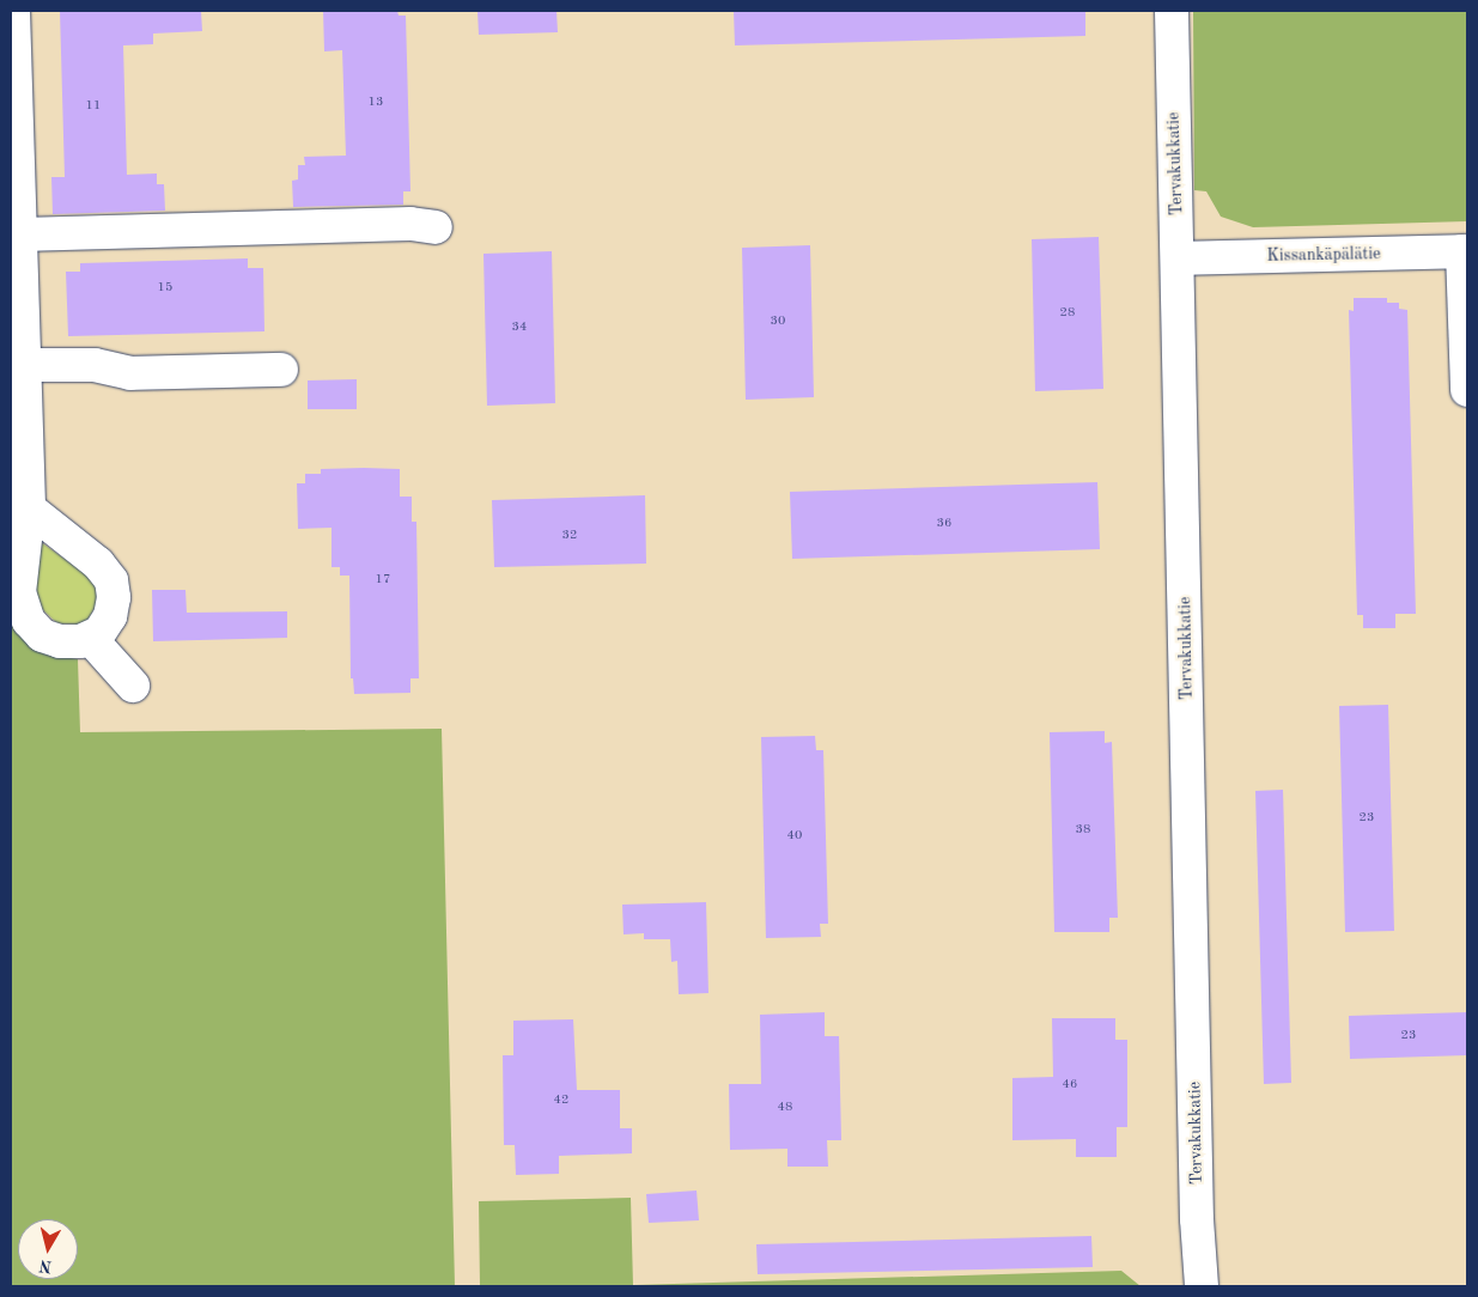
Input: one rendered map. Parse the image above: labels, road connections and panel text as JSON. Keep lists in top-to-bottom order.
{
  "streets": {
    "street": ["Tervakukkatie", "Kissankäpälätie"]
  },
  "crossings": [
    ["Tervakukkatie", "Kissankäpälätie"]
  ],
  "house_numbers": [
    "13",
    "11",
    "15",
    "28",
    "30",
    "34",
    "36",
    "32",
    "17",
    "23",
    "38",
    "40",
    "23",
    "46",
    "42",
    "48"
  ],
  "north": "bottom"
}
